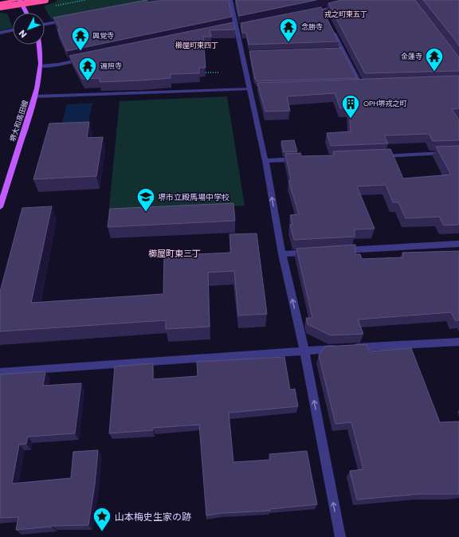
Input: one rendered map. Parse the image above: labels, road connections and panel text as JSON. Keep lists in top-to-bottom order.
{
  "streets": {
    "main road": ["堺大和高田線"]
  },
  "districts": ["戎之町東五丁", "櫛屋町東四丁", "櫛屋町東三丁"],
  "places": {
    "temple": [
      "念勝寺",
      "興覚寺",
      "金蓮寺",
      "遍照寺"
    ],
    "building": ["OPH堺戎之町"],
    "school or university": ["堺市立殿馬場中学校"],
    "place": ["山本梅史生家の跡"]
  },
  "north": "bottom left"
}
